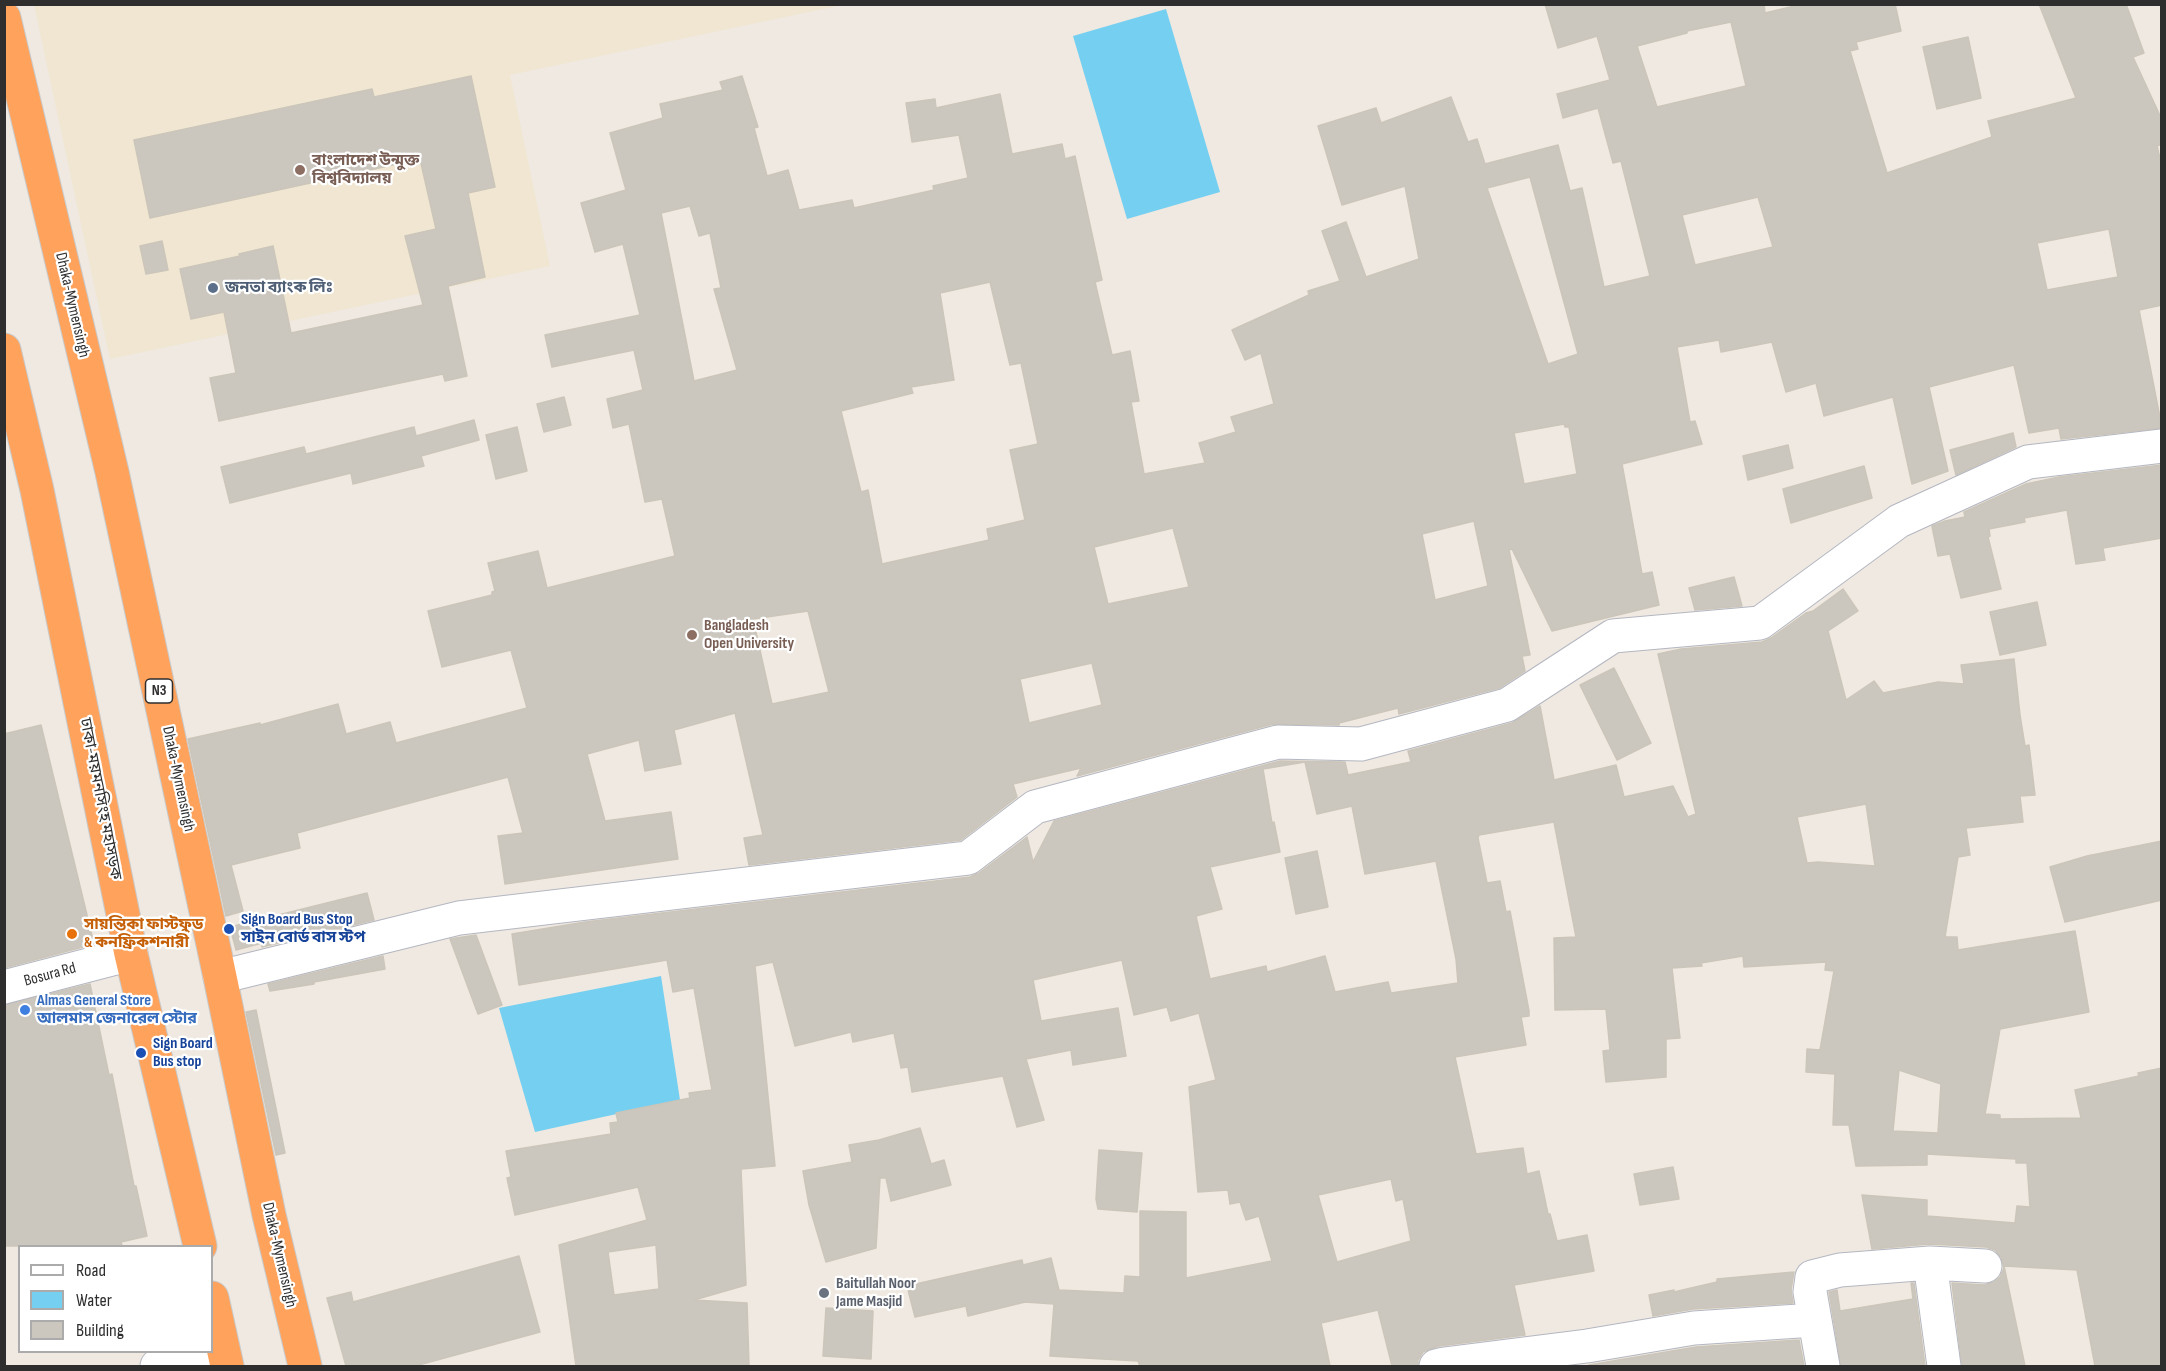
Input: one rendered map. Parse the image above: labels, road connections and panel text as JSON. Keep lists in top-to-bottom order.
{
  "streets": {
    "highway": ["Dhaka-Mymensingh", "N3", "ঢাকা-ময়মনসিংহ মহাসড়ক"],
    "street": ["Bosura Rd"]
  },
  "crossings": [
    ["ঢাকা-ময়মনসিংহ মহাসড়ক", "Bosura Rd"]
  ],
  "places": [
    "বাংলাদেশ উন্মুক্ত বিশ্ববিদ্যালয়",
    "জনতা ব্যাংক লিঃ",
    "Bangladesh Open University",
    "Sign Board Bus Stop সাইন বোর্ড বাস স্টপ",
    "সায়ন্তিকা ফাস্টফুড & কনফ্রিকশনারী",
    "Almas General Store আলমাস জেনারেল স্টোর",
    "Sign Board Bus stop",
    "Baitullah Noor Jame Masjid"
  ],
  "legend": ["Road", "Water", "Building"]
}
